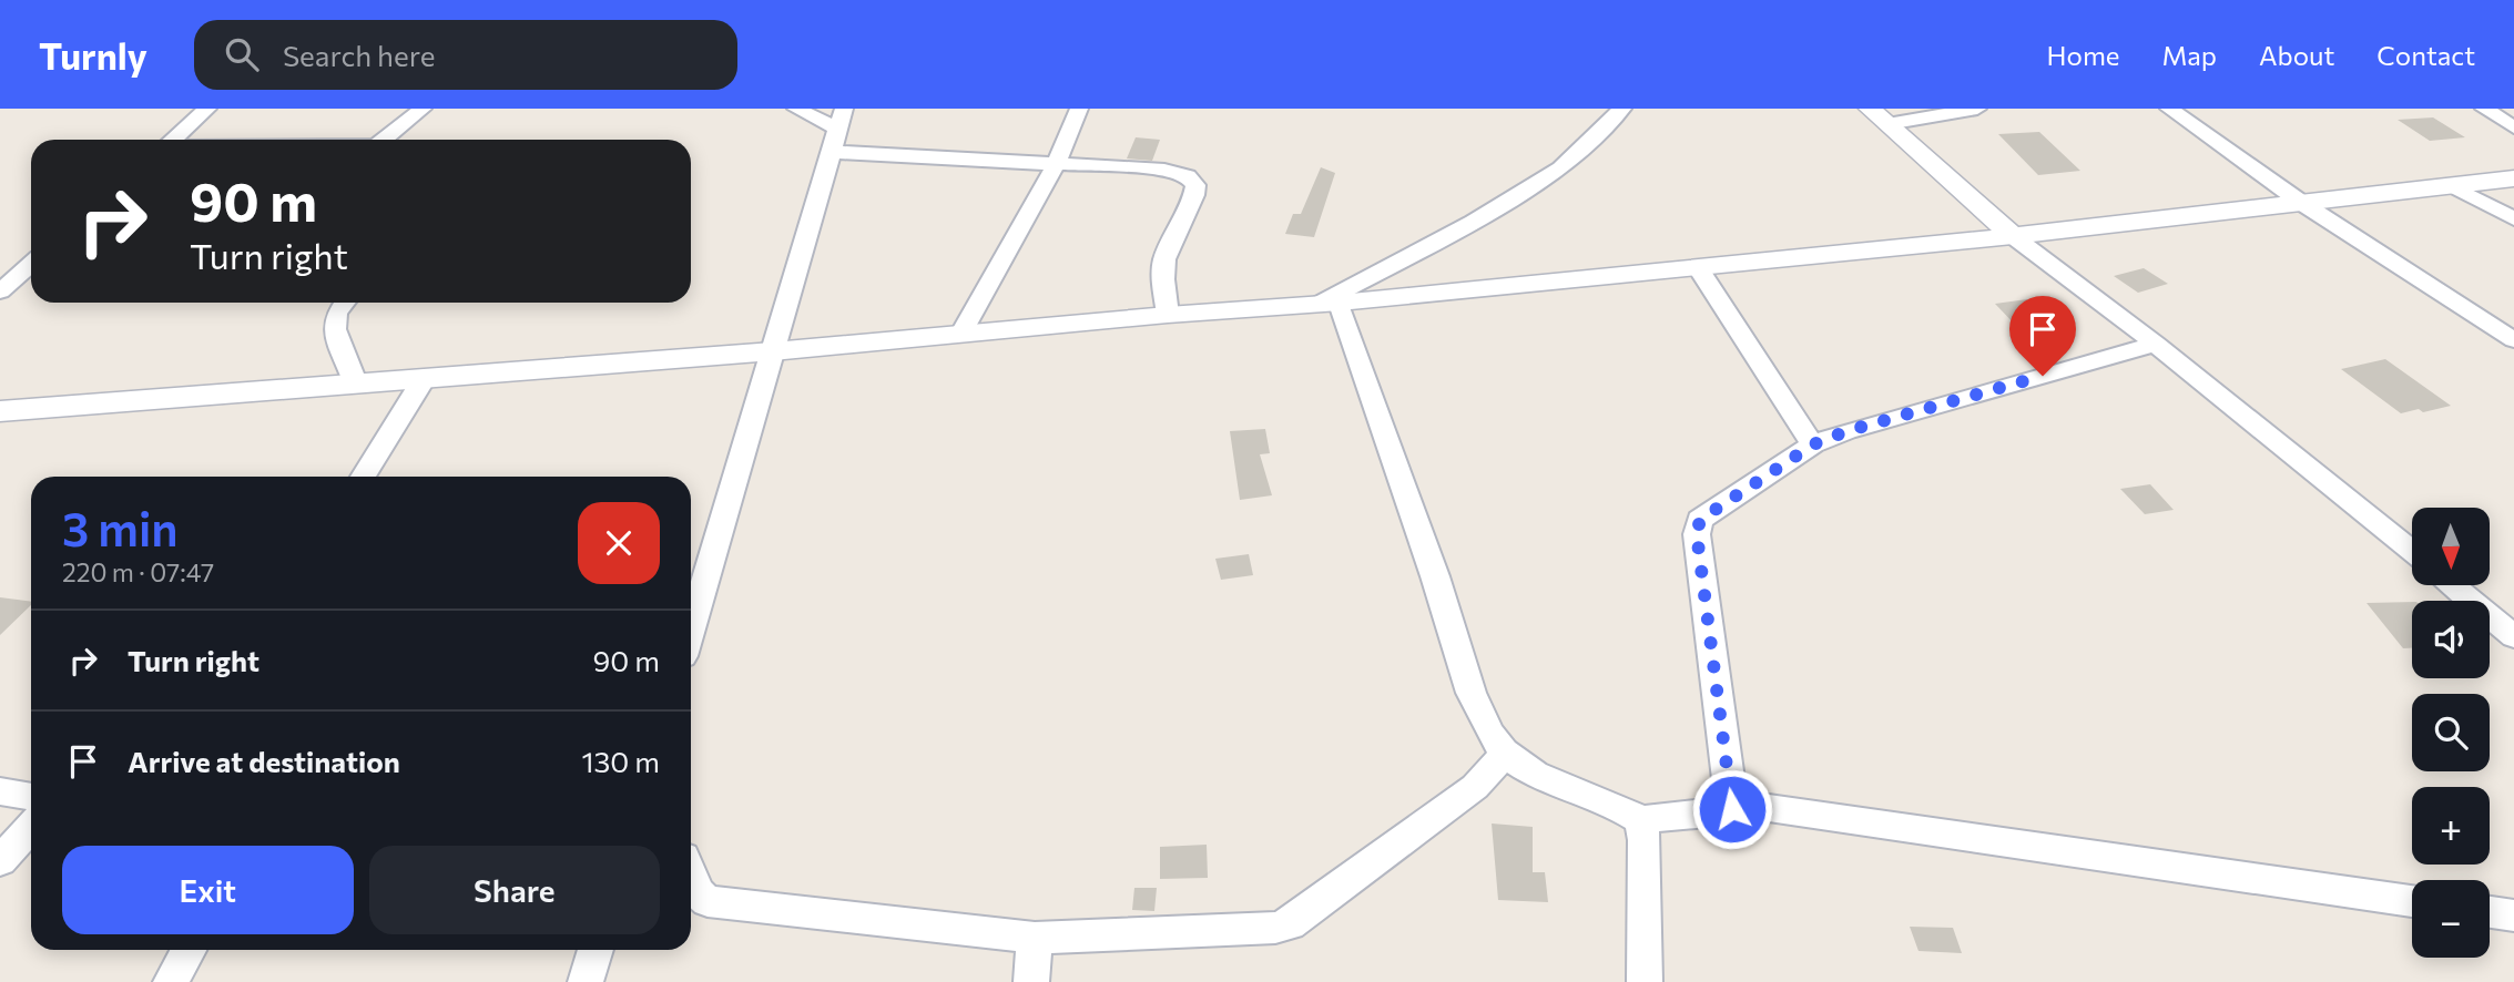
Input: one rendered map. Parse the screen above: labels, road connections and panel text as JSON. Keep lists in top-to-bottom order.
{
  "north": "bottom",
  "page": {
    "header": "Turnly",
    "search": "Search here",
    "nav": [
      "Home",
      "Map",
      "About",
      "Contact"
    ],
    "turn": ["90 m", "Turn right"],
    "heading": ["3 min", "220 m · 07:47"],
    "map_buttons": ["+", "−"],
    "list": [
      {
        "name": "Turn right",
        "value": "90 m"
      },
      {
        "name": "Arrive at destination",
        "value": "130 m"
      }
    ],
    "buttons": ["Exit", "Share"]
  }
}
